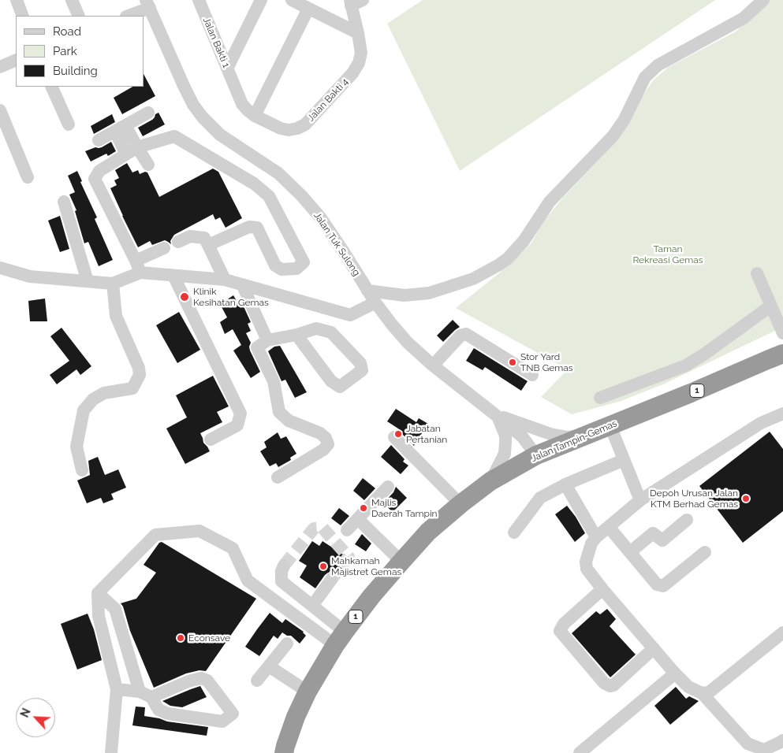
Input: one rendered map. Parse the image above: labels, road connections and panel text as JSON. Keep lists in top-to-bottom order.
{
  "streets": {
    "highway": ["1", "Jalan Tampin-Gemas"],
    "street": ["Jalan Bakti 1", "Jalan Bakti 4", "Jalan Tuk Sulong"]
  },
  "crossings": [
    ["Jalan Bakti 1", "Jalan Bakti 4"],
    ["Jalan Tuk Sulong", "Jalan Tampin-Gemas"]
  ],
  "parks": ["Taman Rekreasi Gemas"],
  "places": [
    "Klinik Kesihatan Gemas",
    "Stor Yard TNB Gemas",
    "Jabatan Pertanian",
    "Depoh Urusan Jalan KTM Berhad Gemas",
    "Majlis Daerah Tampin",
    "Mahkamah Majistret Gemas",
    "Econsave"
  ],
  "legend": ["Road", "Park", "Building"],
  "north": "top left"
}
